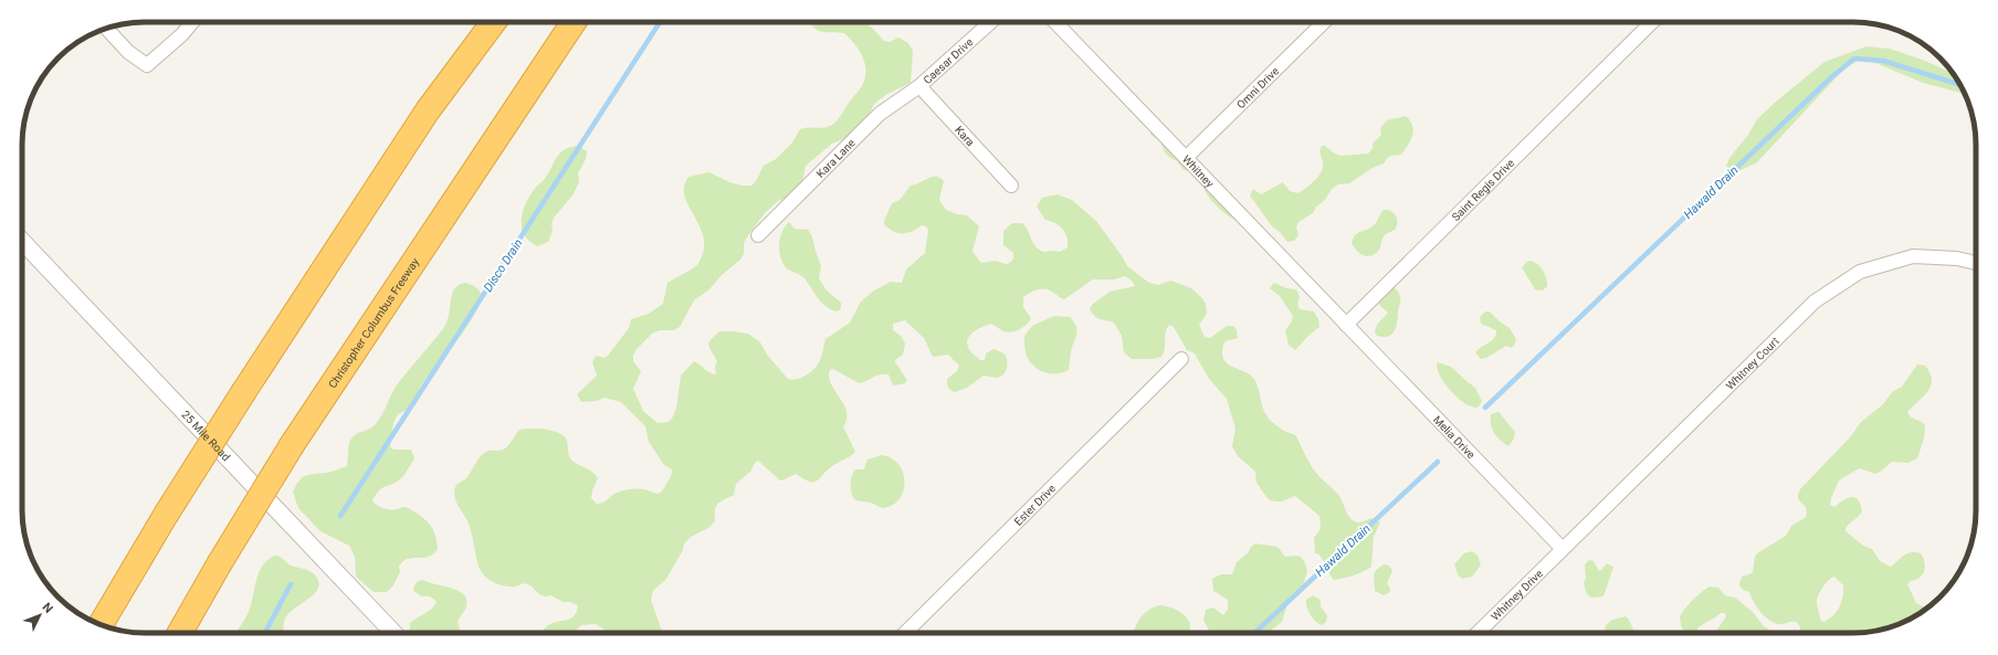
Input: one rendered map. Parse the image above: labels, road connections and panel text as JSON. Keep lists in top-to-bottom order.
{
  "streets": {
    "highway": ["Christopher Columbus Freeway"],
    "street": [
      "Caesar Drive",
      "Omni Drive",
      "Kara",
      "Kara Lane",
      "Whitney",
      "Saint Regis Drive",
      "Whitney Court",
      "25 Mile Road",
      "Melia Drive",
      "Ester Drive",
      "Whitney Drive"
    ]
  },
  "crossings": [
    ["Caesar Drive", "Kara"],
    ["Caesar Drive", "Kara Lane"],
    ["Omni Drive", "Whitney"],
    ["Kara", "Kara Lane"],
    ["Whitney", "Saint Regis Drive"],
    ["Whitney", "Melia Drive"],
    ["Saint Regis Drive", "Melia Drive"],
    ["Whitney Court", "Melia Drive"],
    ["Whitney Court", "Whitney Drive"],
    ["Melia Drive", "Whitney Drive"]
  ],
  "water": ["Hawald Drain", "Disco Drain"],
  "north": "top right"
}
